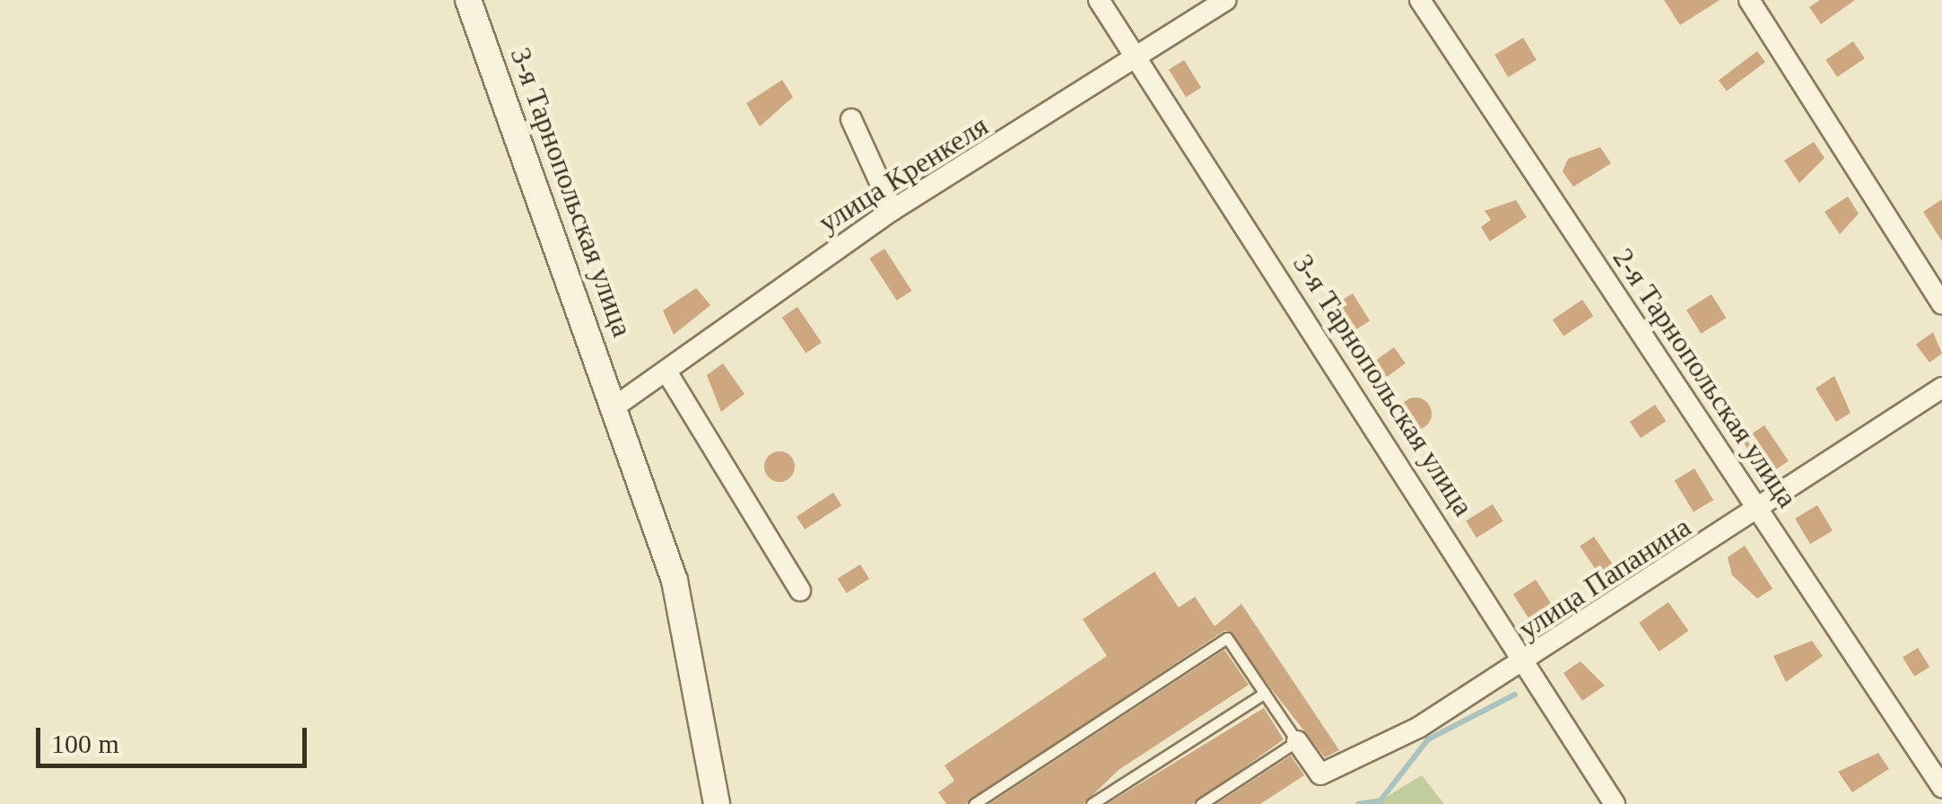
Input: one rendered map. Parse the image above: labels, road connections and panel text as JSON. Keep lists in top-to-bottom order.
{
  "streets": {
    "street": [
      "улица Кренкеля",
      "3-я Тарнопольская улица",
      "2-я Тарнопольская улица",
      "улица Папанина"
    ]
  },
  "crossings": [
    ["улица Кренкеля", "3-я Тарнопольская улица"],
    ["3-я Тарнопольская улица", "улица Папанина"],
    ["2-я Тарнопольская улица", "улица Папанина"]
  ],
  "scale_bar": "100 m"
}
